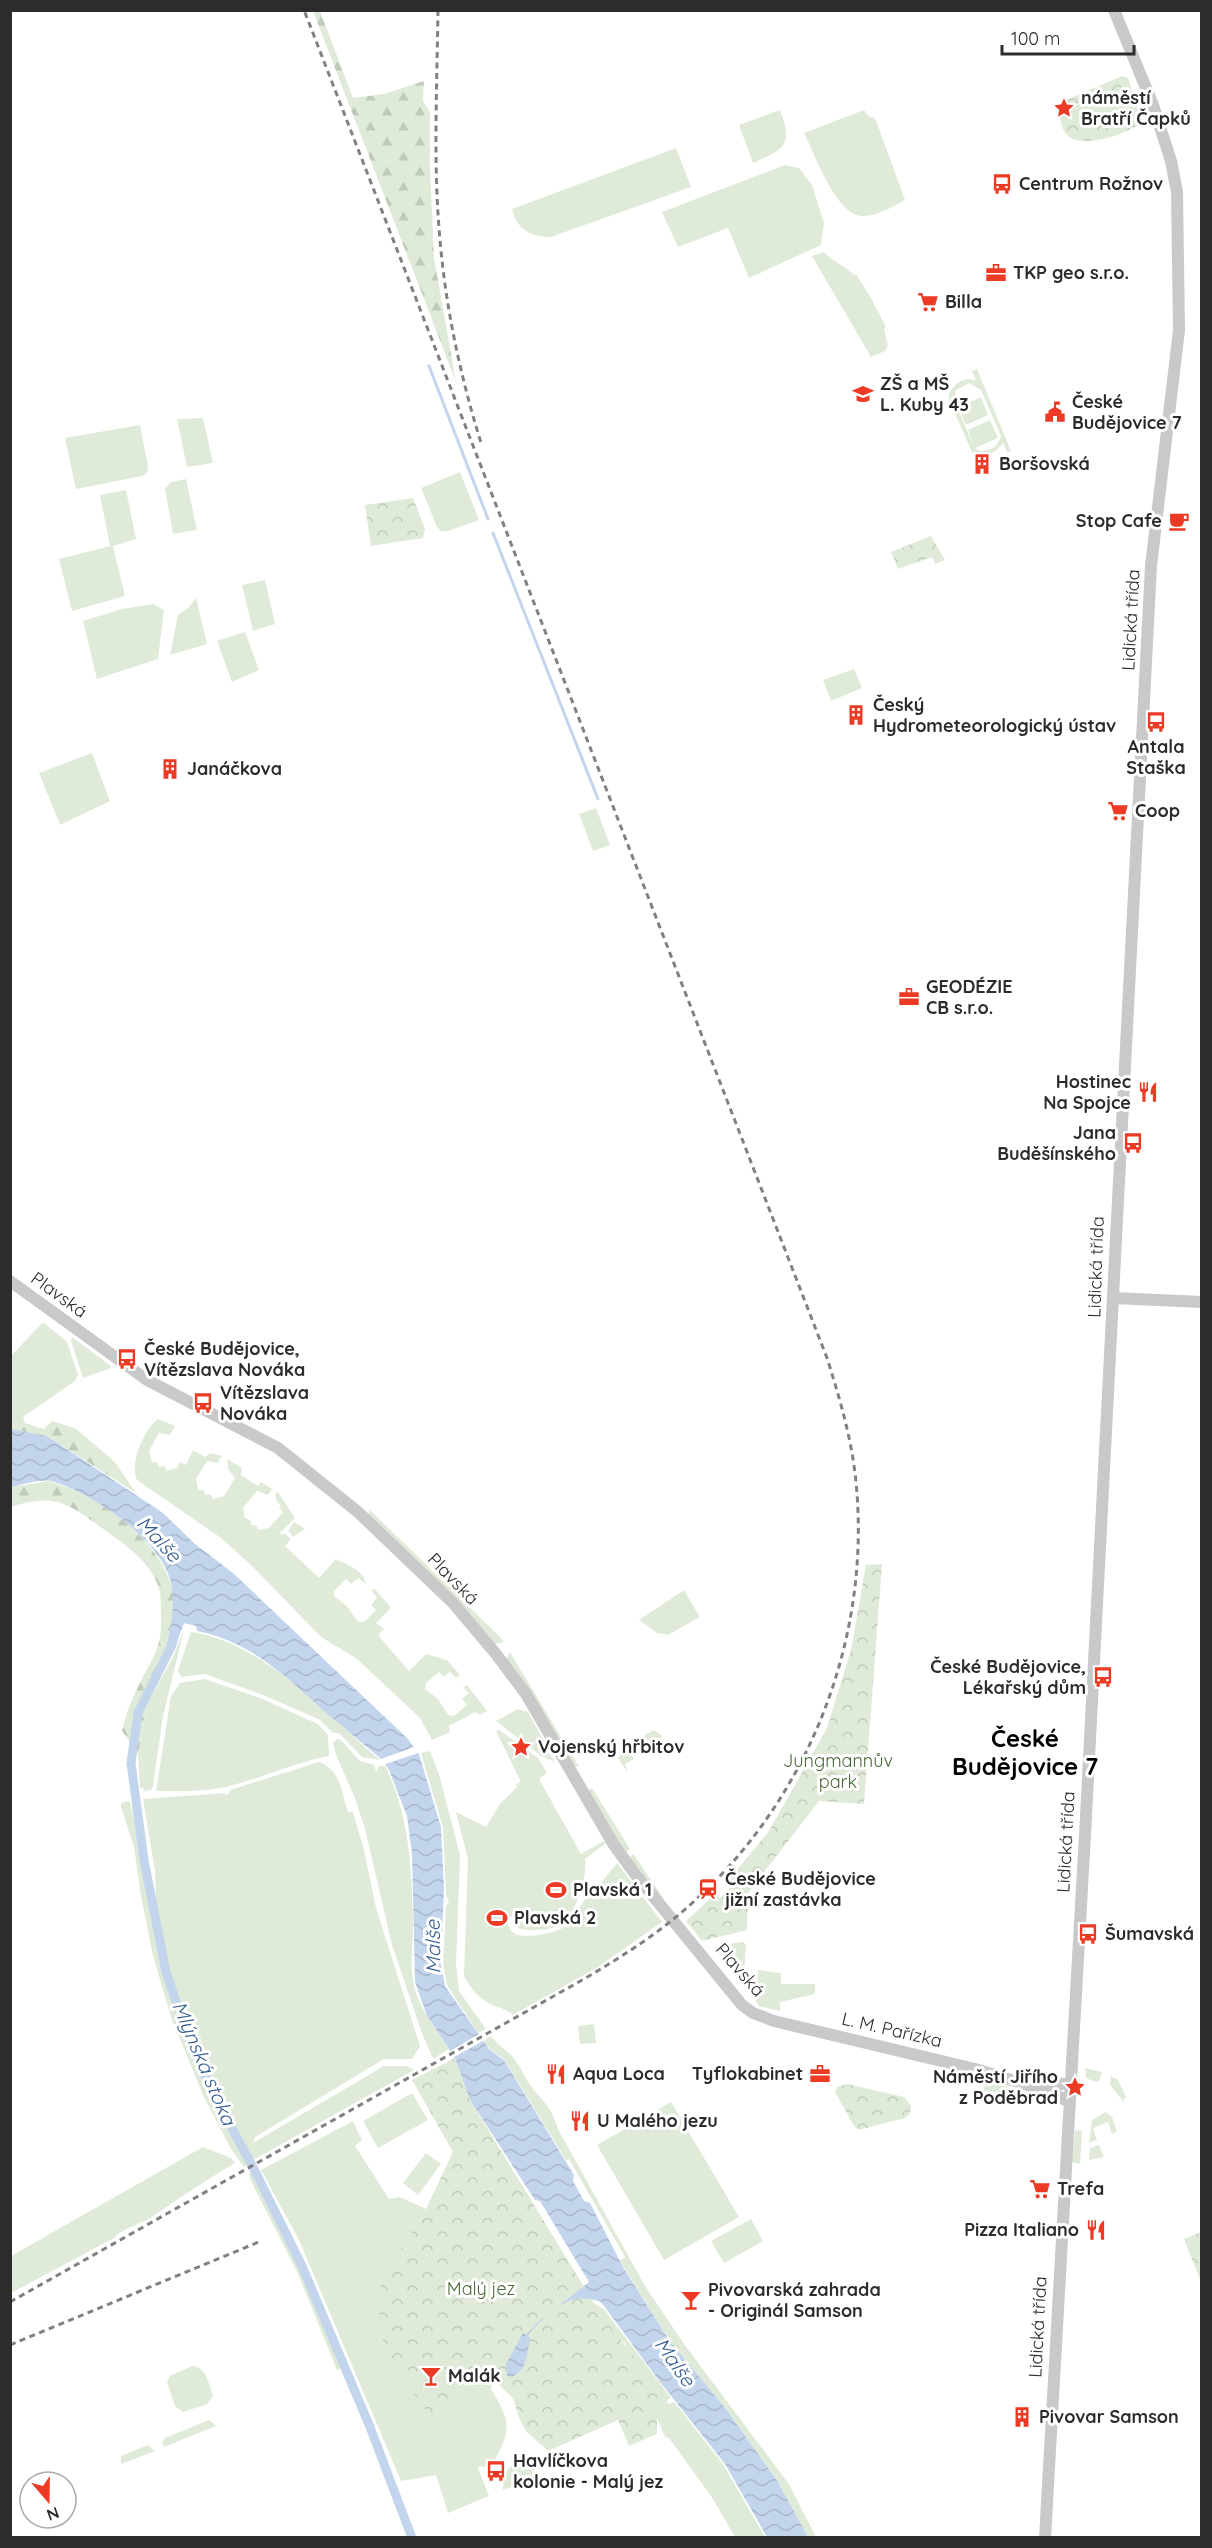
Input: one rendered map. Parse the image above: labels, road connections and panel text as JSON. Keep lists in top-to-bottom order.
{
  "streets": {
    "street": ["Lidická třída", "Plavská", "L. M. Pařízka"]
  },
  "crossings": [
    ["Lidická třída", "L. M. Pařízka"],
    ["Plavská", "L. M. Pařízka"]
  ],
  "districts": ["České Budějovice 7"],
  "water": ["Malše", "Mlýnská stoka"],
  "parks": ["Jungmannův park", "Malý jez"],
  "places": {
    "place": ["náměstí Bratří Čapků", "Vojenský hřbitov", "Náměstí Jiřího z Poděbrad"],
    "bus stop": [
      "Centrum Rožnov",
      "Antala Staška",
      "Jana Buděšínského",
      "České Budějovice, Vítězslava Nováka",
      "Vítězslava Nováka",
      "České Budějovice, Lékařský dům",
      "Šumavská",
      "Havlíčkova kolonie - Malý jez"
    ],
    "office": ["TKP geo s.r.o.", "GEODÉZIE CB s.r.o.", "Tyflokabinet"],
    "supermarket": ["Billa", "Coop", "Trefa"],
    "school or university": ["ZŠ a MŠ L. Kuby 43"],
    "public building": ["České Budějovice 7"],
    "building": [
      "Boršovská",
      "Český Hydrometeorologický ústav",
      "Janáčkova",
      "Pivovar Samson"
    ],
    "cafe": ["Stop Cafe"],
    "restaurant": [
      "Hostinec Na Spojce",
      "Aqua Loca",
      "U Malého jezu",
      "Pizza Italiano"
    ],
    "station": ["České Budějovice jižní zastávka"],
    "sports": ["Plavská 1", "Plavská 2"],
    "bar": ["Pivovarská zahrada - Originál Samson", "Malák"]
  },
  "scale_bar": "100 m",
  "north": "bottom"
}
